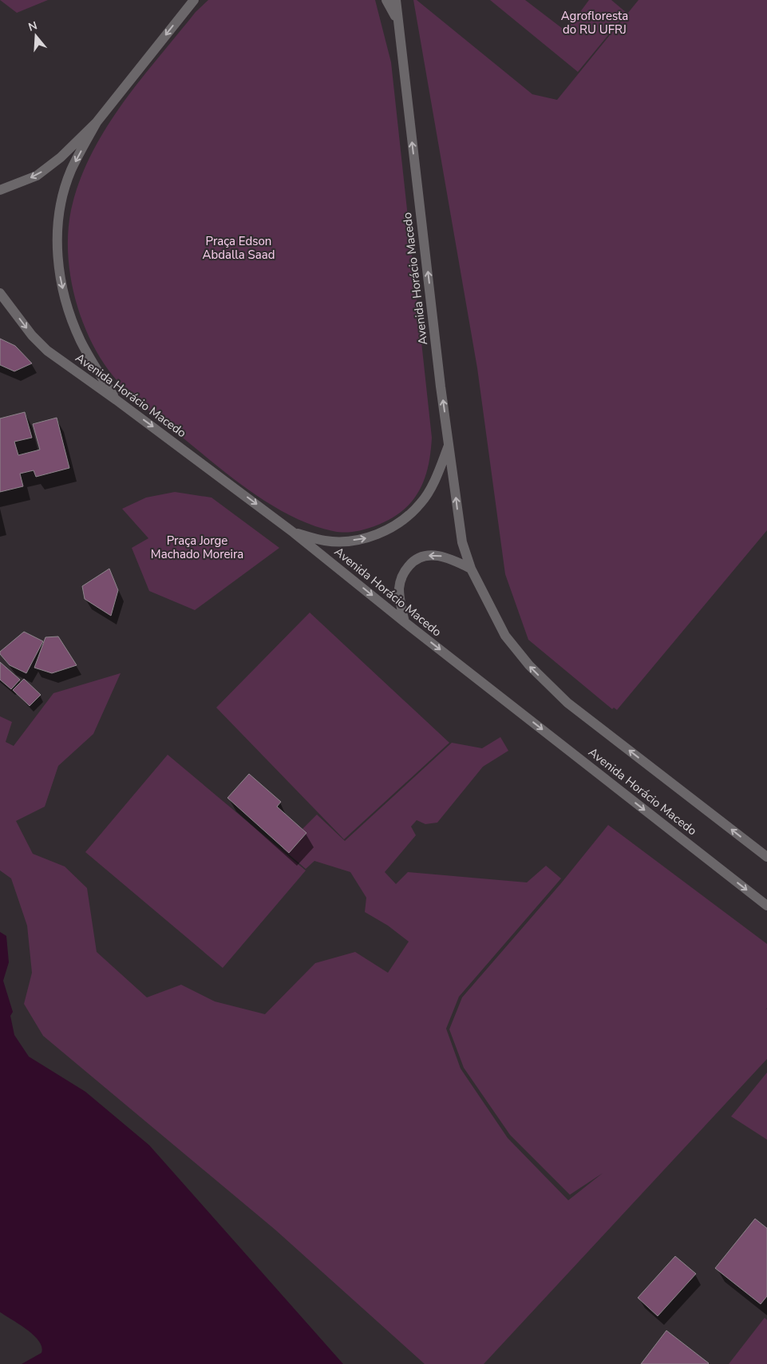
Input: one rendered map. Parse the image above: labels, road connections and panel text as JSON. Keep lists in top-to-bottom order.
{
  "streets": {
    "street": ["Avenida Horácio Macedo"]
  },
  "parks": ["Agrofloresta do RU UFRJ", "Praça Edson Abdalla Saad", "Praça Jorge Machado Moreira"],
  "north": "top"
}
